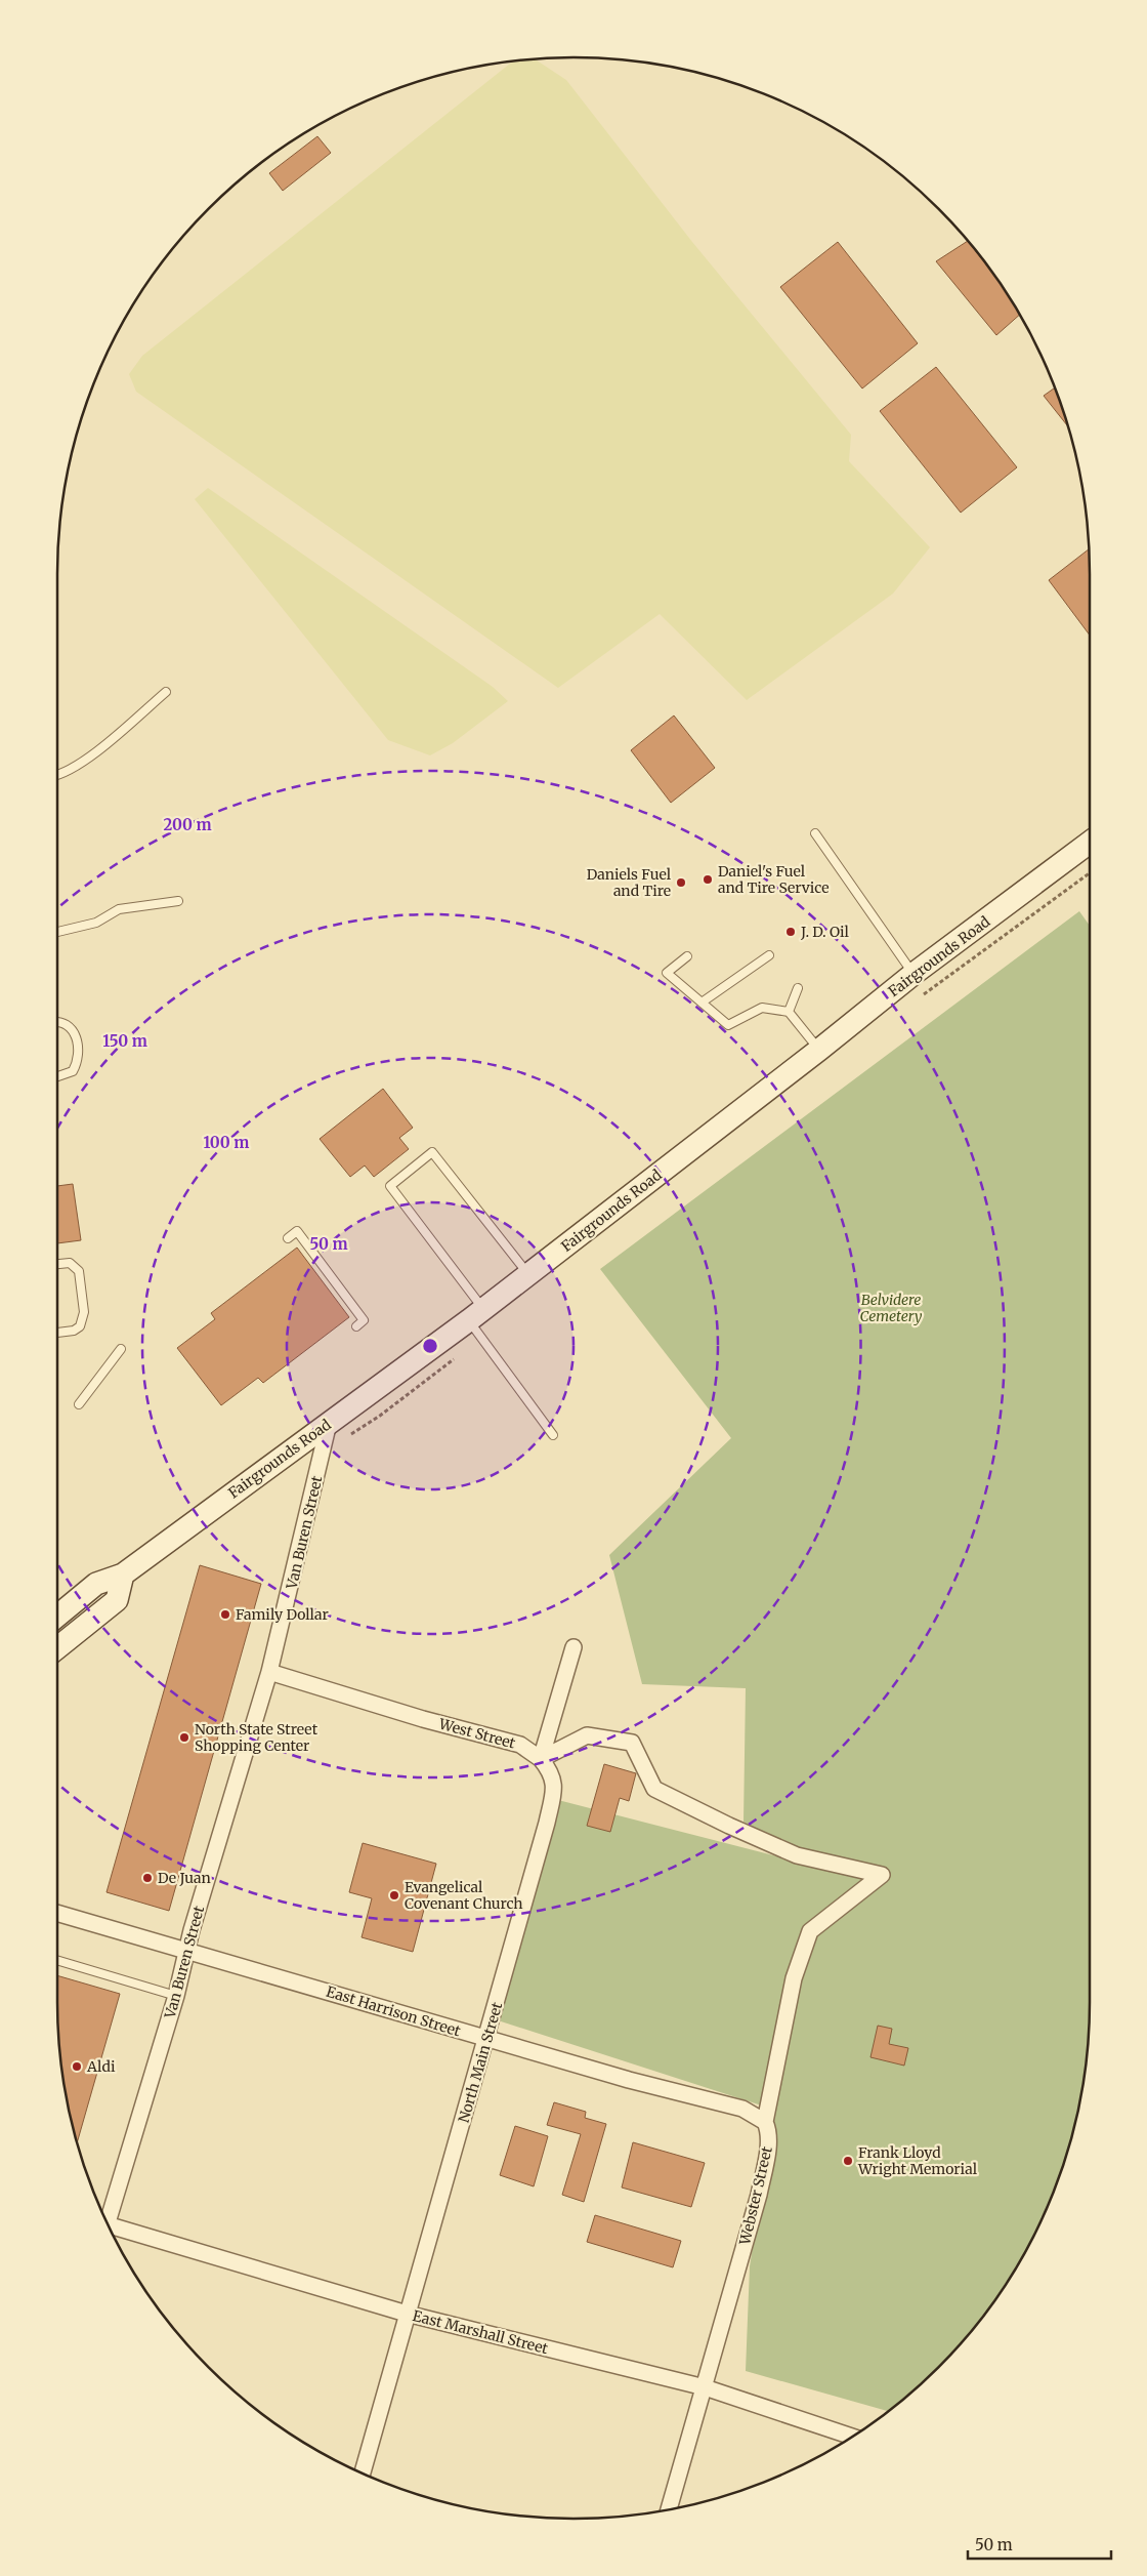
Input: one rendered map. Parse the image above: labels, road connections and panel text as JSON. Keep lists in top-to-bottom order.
{
  "streets": {
    "main road": ["Fairgrounds Road"],
    "street": [
      "Van Buren Street",
      "West Street",
      "East Harrison Street",
      "North Main Street",
      "Webster Street",
      "East Marshall Street"
    ]
  },
  "crossings": [
    ["Fairgrounds Road", "Van Buren Street"],
    ["Van Buren Street", "West Street"],
    ["Van Buren Street", "East Harrison Street"],
    ["West Street", "North Main Street"],
    ["West Street", "Webster Street"],
    ["East Harrison Street", "North Main Street"],
    ["East Harrison Street", "Webster Street"],
    ["North Main Street", "Webster Street"],
    ["North Main Street", "East Marshall Street"],
    ["Webster Street", "East Marshall Street"]
  ],
  "parks": ["Belvidere Cemetery"],
  "places": [
    "Daniel's Fuel and Tire Service",
    "Daniels Fuel and Tire",
    "J. D. Oil",
    "Family Dollar",
    "North State Street Shopping Center",
    "De Juan",
    "Evangelical Covenant Church",
    "Aldi",
    "Frank Lloyd Wright Memorial"
  ],
  "scale_bar": "50 m",
  "rings": [
    "200 m",
    "150 m",
    "100 m",
    "50 m"
  ]
}
